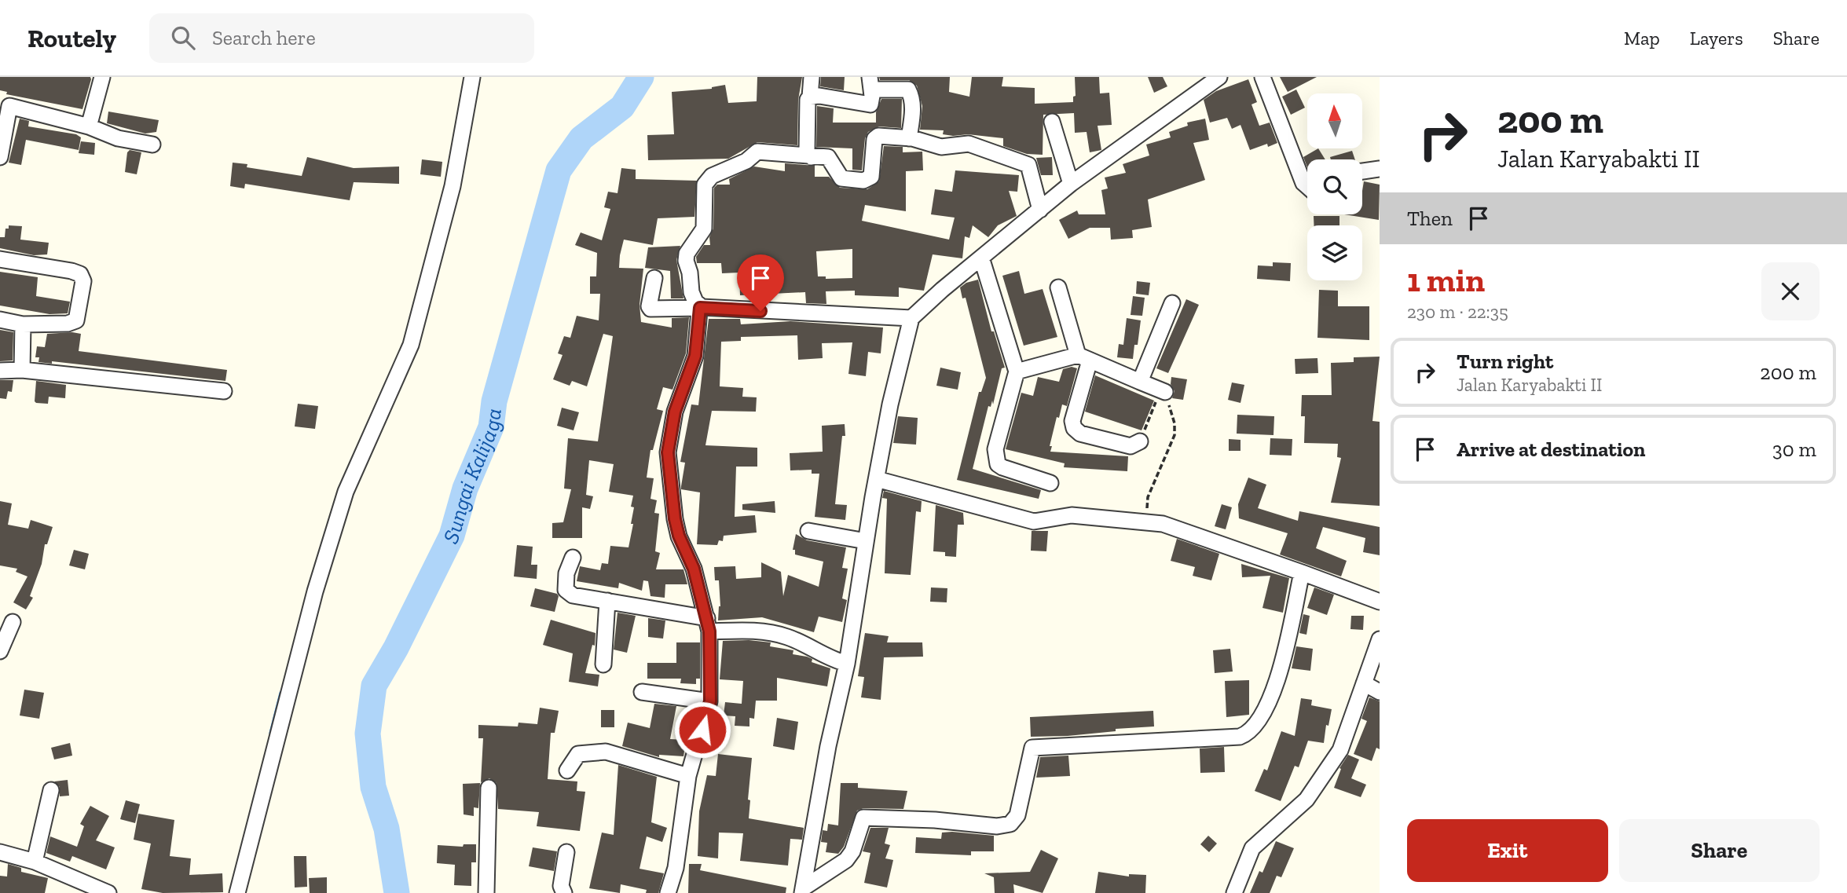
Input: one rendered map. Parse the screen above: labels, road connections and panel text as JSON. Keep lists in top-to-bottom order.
{
  "water": ["Sungai Kalijaga"],
  "north": "top",
  "page": {
    "header": "Routely",
    "search": "Search here",
    "nav": ["Map", "Layers", "Share"],
    "turn": ["200 m", "Jalan Karyabakti II"],
    "then": "Then",
    "heading": ["1 min", "230 m · 22:35"],
    "list": [
      {
        "name": "Turn right",
        "note": "Jalan Karyabakti II",
        "value": "200 m"
      },
      {
        "name": "Arrive at destination",
        "value": "30 m"
      }
    ],
    "buttons": ["Exit", "Share"]
  }
}
